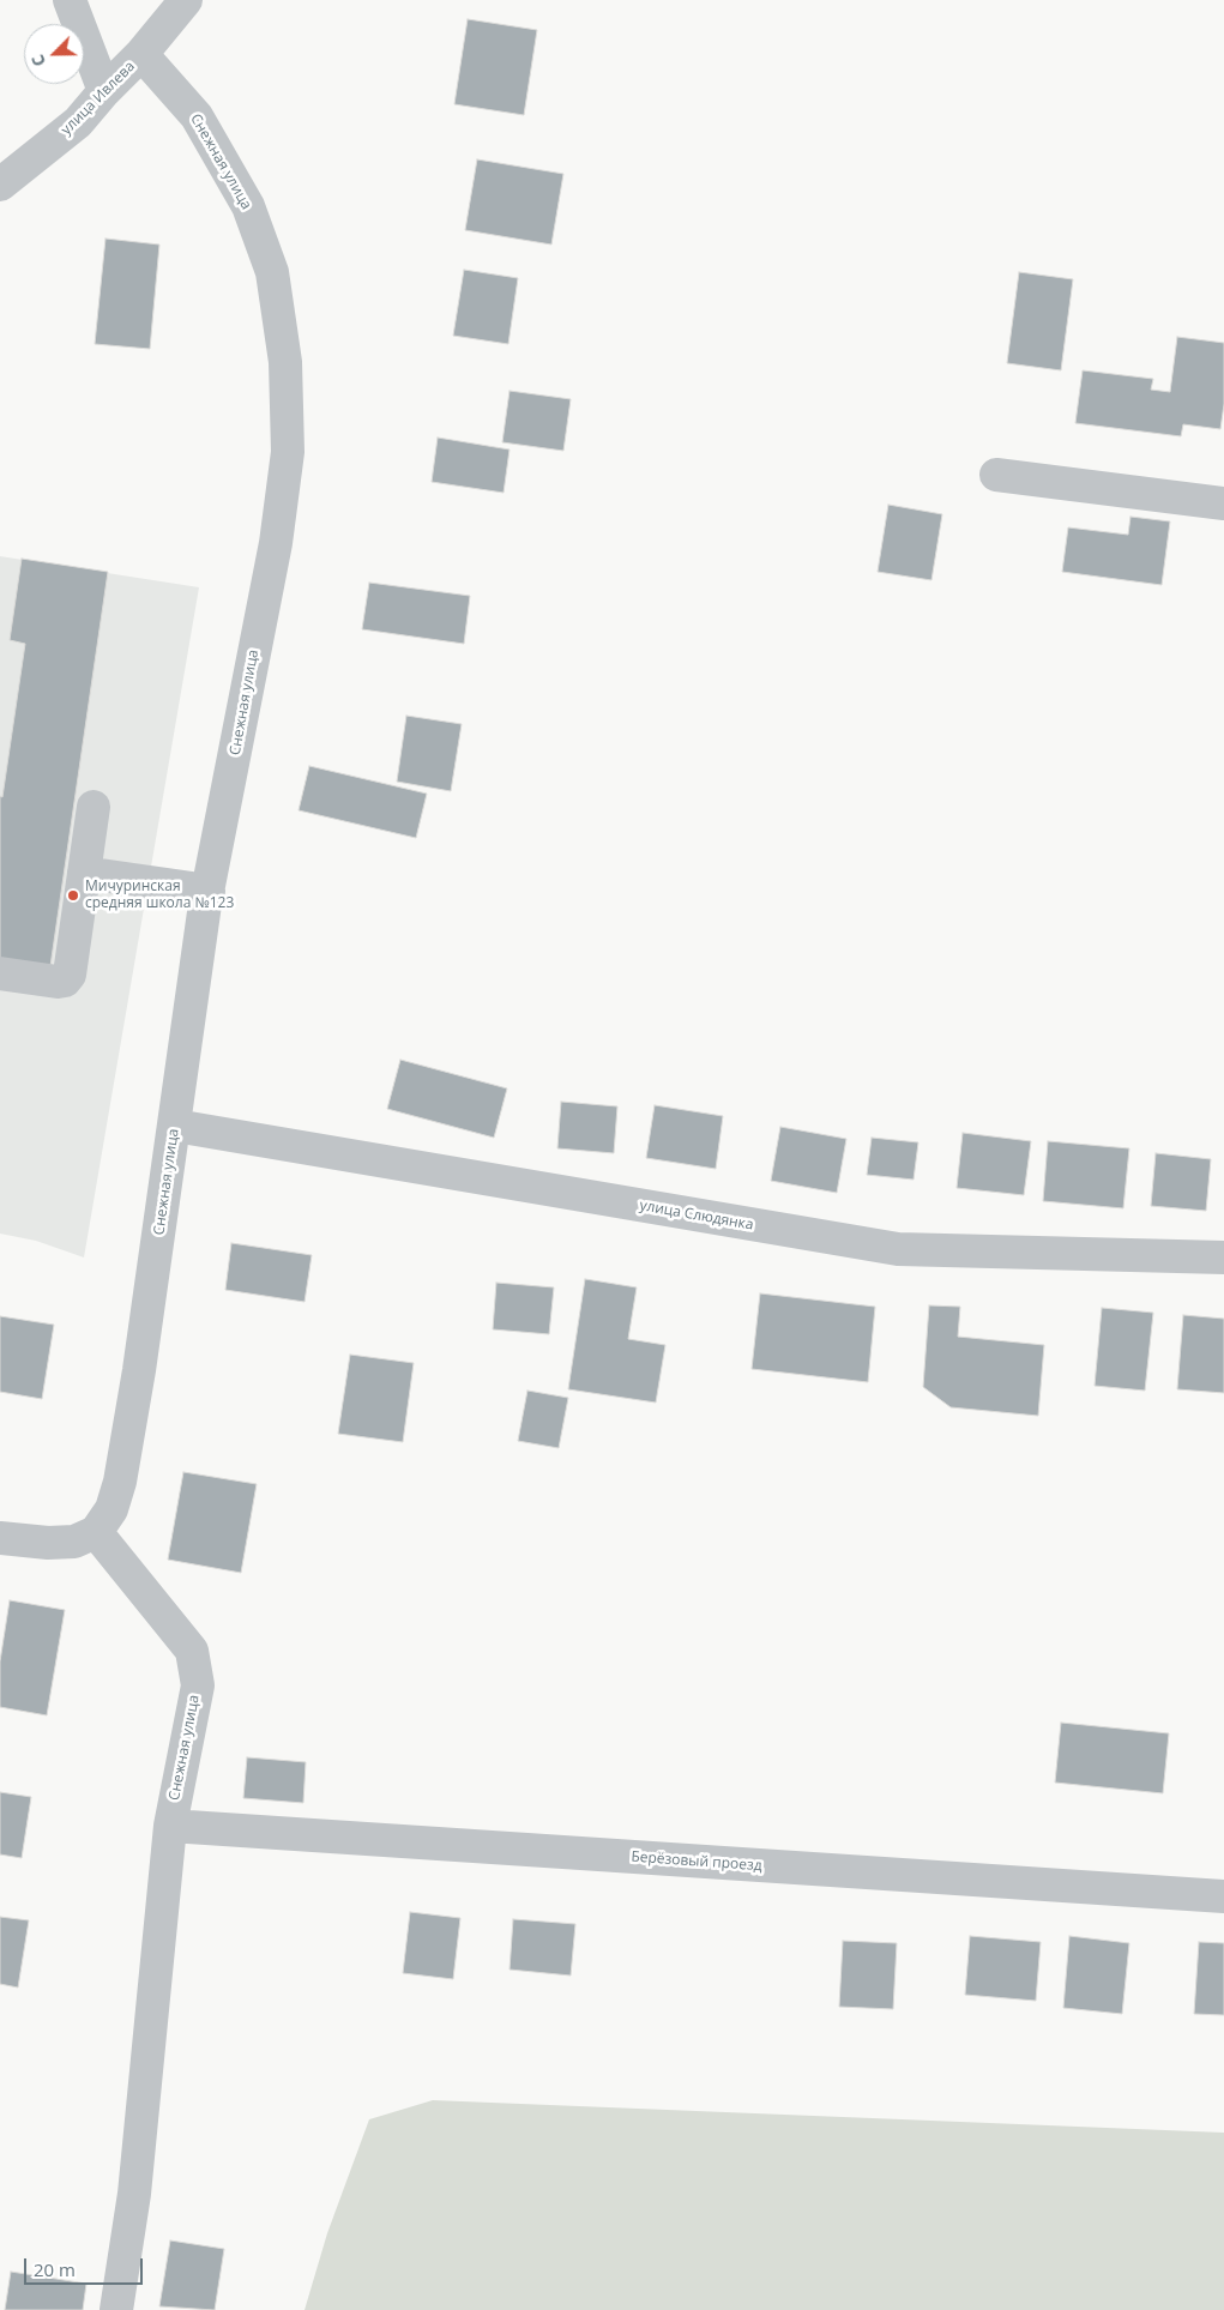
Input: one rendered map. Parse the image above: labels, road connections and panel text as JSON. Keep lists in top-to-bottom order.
{
  "streets": {
    "street": [
      "улица Ивлева",
      "Снежная улица",
      "улица Слюдянка",
      "Берёзовый проезд"
    ]
  },
  "crossings": [
    ["улица Ивлева", "Снежная улица"],
    ["Снежная улица", "улица Слюдянка"],
    ["Снежная улица", "Берёзовый проезд"]
  ],
  "places": ["Мичуринская средняя школа №123"],
  "scale_bar": "20 m",
  "north": "bottom left"
}
